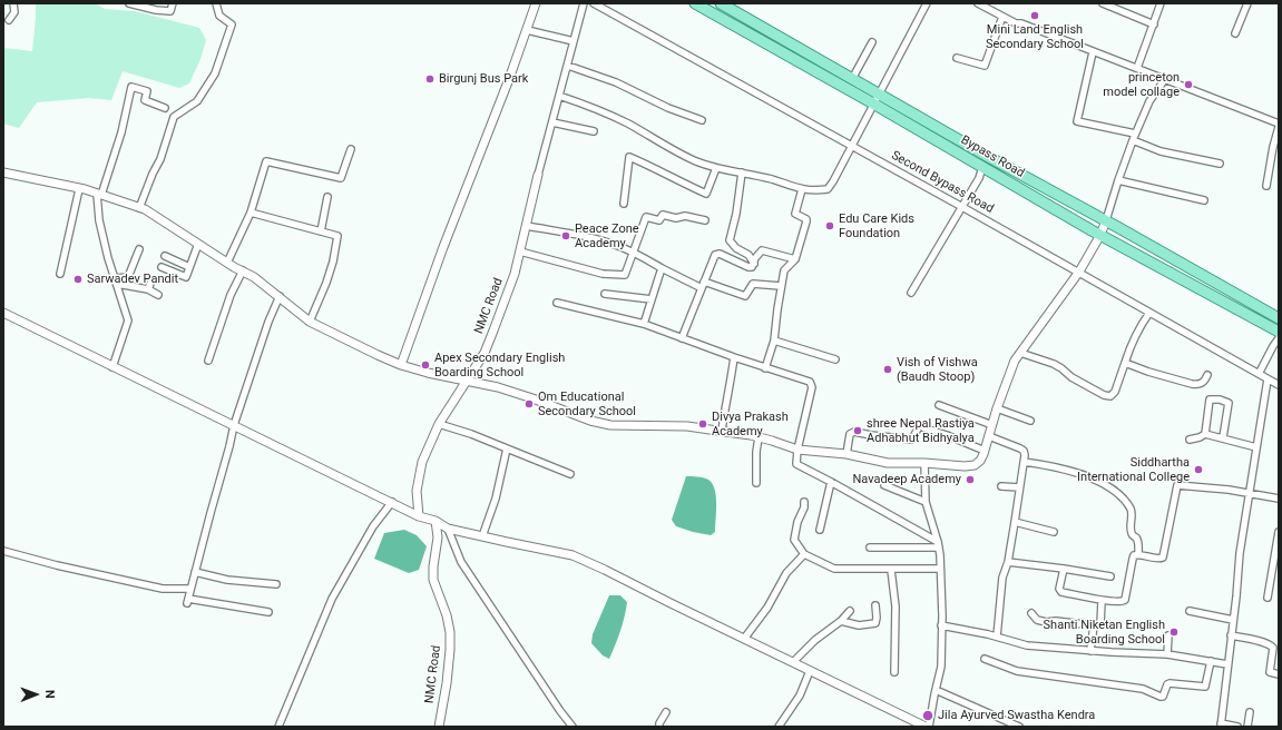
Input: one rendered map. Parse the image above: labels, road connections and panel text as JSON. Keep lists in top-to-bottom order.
{
  "streets": {
    "main road": ["Bypass Road"],
    "street": ["Second Bypass Road", "NMC Road"]
  },
  "places": [
    "Mini Land English Secondary School",
    "Birgunj Bus Park",
    "princeton model collage",
    "Edu Care Kids Foundation",
    "Peace Zone Academy",
    "Sarwadev Pandit",
    "Apex Secondary English Boarding School",
    "Vish of Vishwa (Baudh Stoop)",
    "Om Educational Secondary School",
    "Divya Prakash Academy",
    "shree Nepal Rastiya Adhabhut Bidhyalya",
    "Siddhartha International College",
    "Navadeep Academy",
    "Shanti Niketan English Boarding School",
    "Jila Ayurved Swastha Kendra"
  ],
  "north": "right"
}
